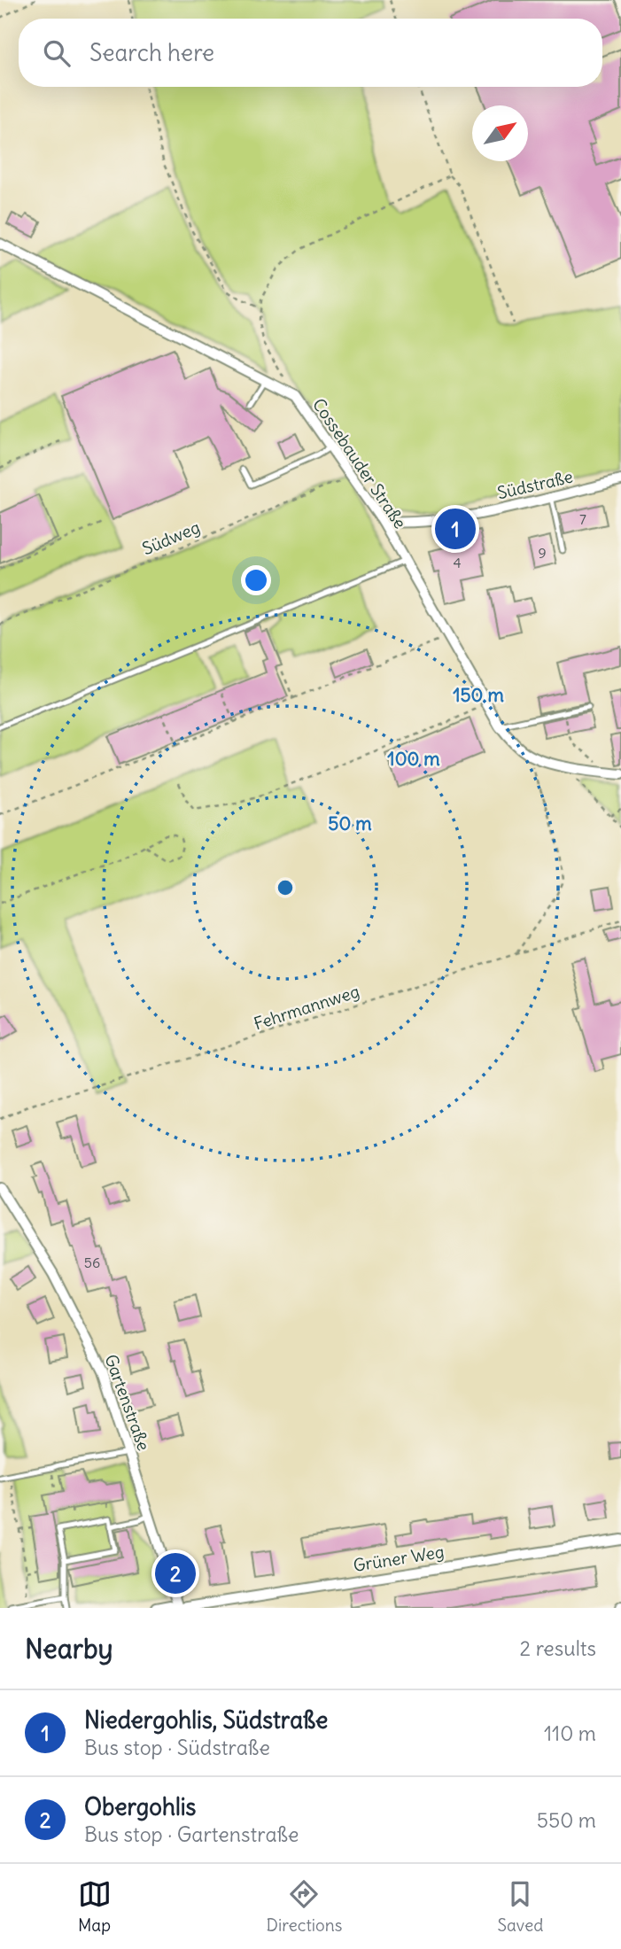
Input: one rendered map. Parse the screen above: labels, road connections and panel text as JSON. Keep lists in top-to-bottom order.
{
  "streets": {
    "street": [
      "Cossebauder Straße",
      "Südstraße",
      "Gartenstraße",
      "Grüner Weg"
    ],
    "path": ["Südweg", "Fehrmannweg"]
  },
  "crossings": [
    ["Cossebauder Straße", "Südstraße"],
    ["Cossebauder Straße", "Südweg"],
    ["Gartenstraße", "Grüner Weg"]
  ],
  "house_numbers": [
    "7",
    "9",
    "4",
    "56"
  ],
  "north": "top right",
  "page": {
    "search": "Search here",
    "pins": ["1", "2"],
    "heading": ["Nearby", "2 results"],
    "list": [
      {
        "mark": "1",
        "name": "Niedergohlis, Südstraße",
        "note": "Bus stop · Südstraße",
        "value": "110 m"
      },
      {
        "mark": "2",
        "name": "Obergohlis",
        "note": "Bus stop · Gartenstraße",
        "value": "550 m"
      }
    ],
    "nav": ["Map", "Directions", "Saved"]
  },
  "rings": ["150 m", "100 m", "50 m"]
}
